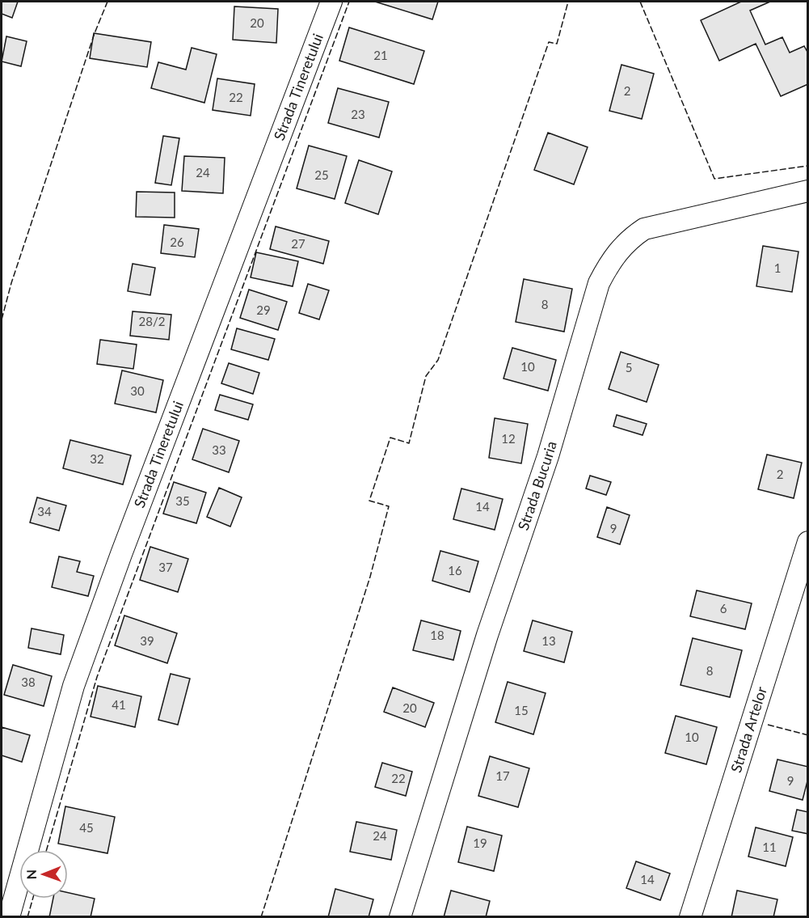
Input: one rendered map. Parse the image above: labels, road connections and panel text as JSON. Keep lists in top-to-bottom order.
{
  "streets": {
    "street": ["Strada Tineretului", "Strada Bucuria", "Strada Artelor"]
  },
  "house_numbers": [
    "20",
    "21",
    "2",
    "22",
    "23",
    "24",
    "25",
    "26",
    "27",
    "1",
    "8",
    "29",
    "28/2",
    "10",
    "5",
    "30",
    "12",
    "33",
    "32",
    "2",
    "35",
    "14",
    "34",
    "9",
    "37",
    "16",
    "6",
    "18",
    "39",
    "13",
    "8",
    "38",
    "41",
    "20",
    "15",
    "10",
    "17",
    "22",
    "9",
    "45",
    "24",
    "19",
    "11",
    "14"
  ],
  "north": "left"
}
